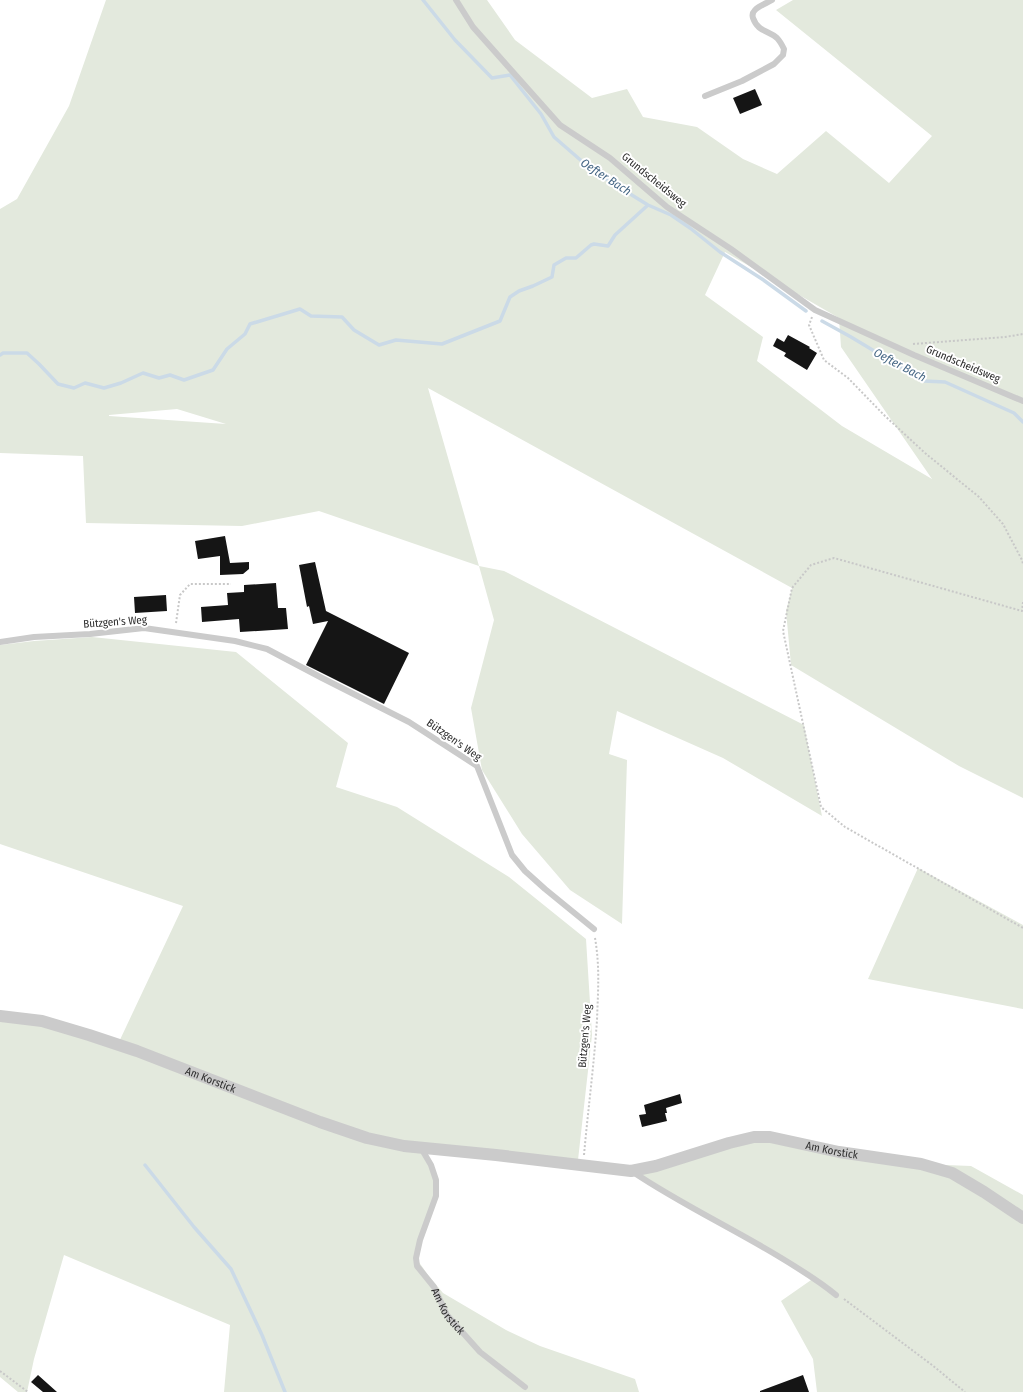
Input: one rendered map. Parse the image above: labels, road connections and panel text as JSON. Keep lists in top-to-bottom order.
{
  "streets": {
    "street": ["Am Korstick"],
    "lane": ["Grundscheidsweg", "Bützgen's Weg"]
  },
  "crossings": [
    ["Bützgen's Weg", "Am Korstick"]
  ],
  "water": ["Oefter Bach"]
}
